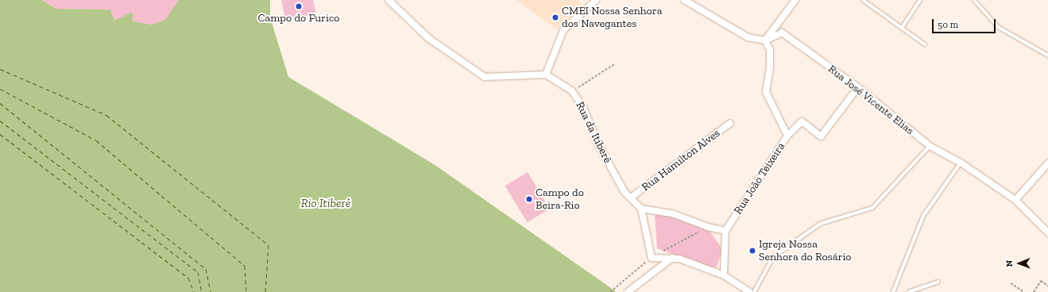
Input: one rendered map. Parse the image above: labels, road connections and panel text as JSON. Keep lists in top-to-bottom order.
{
  "streets": {
    "street": [
      "Rua José Vicente Elias",
      "Rua da Itiberê",
      "Rua Hamilton Alves",
      "Rua João Teixeira"
    ]
  },
  "crossings": [
    ["Rua José Vicente Elias", "Rua João Teixeira"],
    ["Rua da Itiberê", "Rua Hamilton Alves"]
  ],
  "water": ["Rio Itiberê"],
  "places": [
    "Campo do Furico",
    "CMEI Nossa Senhora dos Navegantes",
    "Campo do Beira-Rio",
    "Igreja Nossa Senhora do Rosário"
  ],
  "scale_bar": "50 m",
  "north": "left"
}
